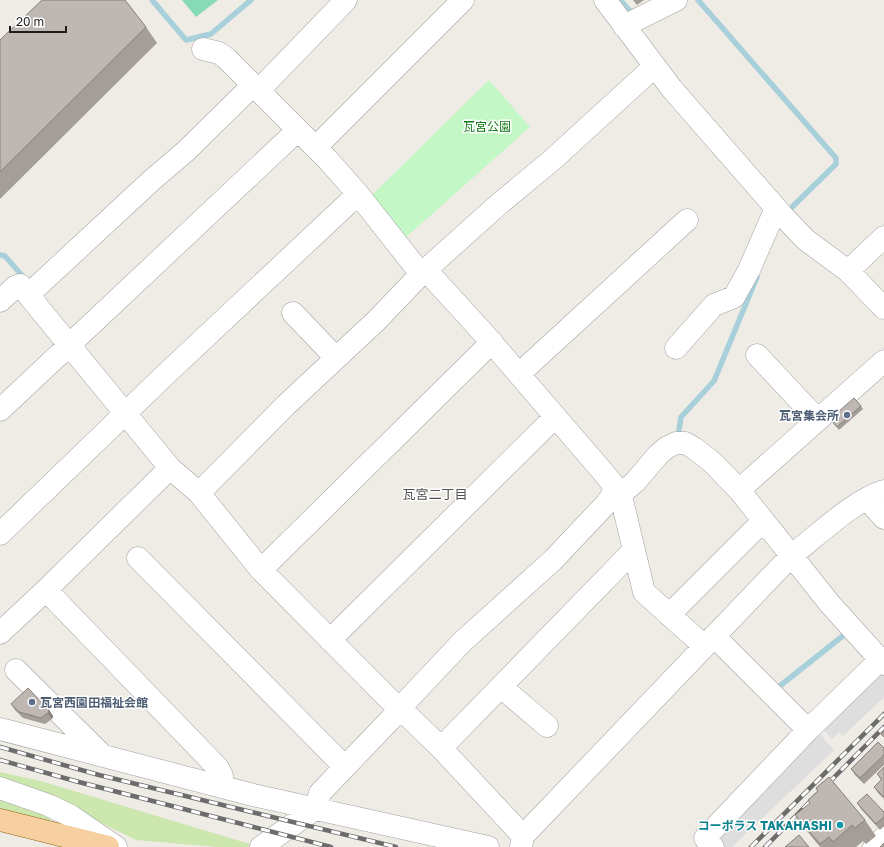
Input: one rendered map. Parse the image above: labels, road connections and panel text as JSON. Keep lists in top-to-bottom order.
{
  "districts": ["瓦宮二丁目"],
  "parks": ["瓦宮公園"],
  "places": ["瓦宮集会所", "瓦宮西園田福祉会館", "コーポラス TAKAHASHI"],
  "scale_bar": "20 m"
}
